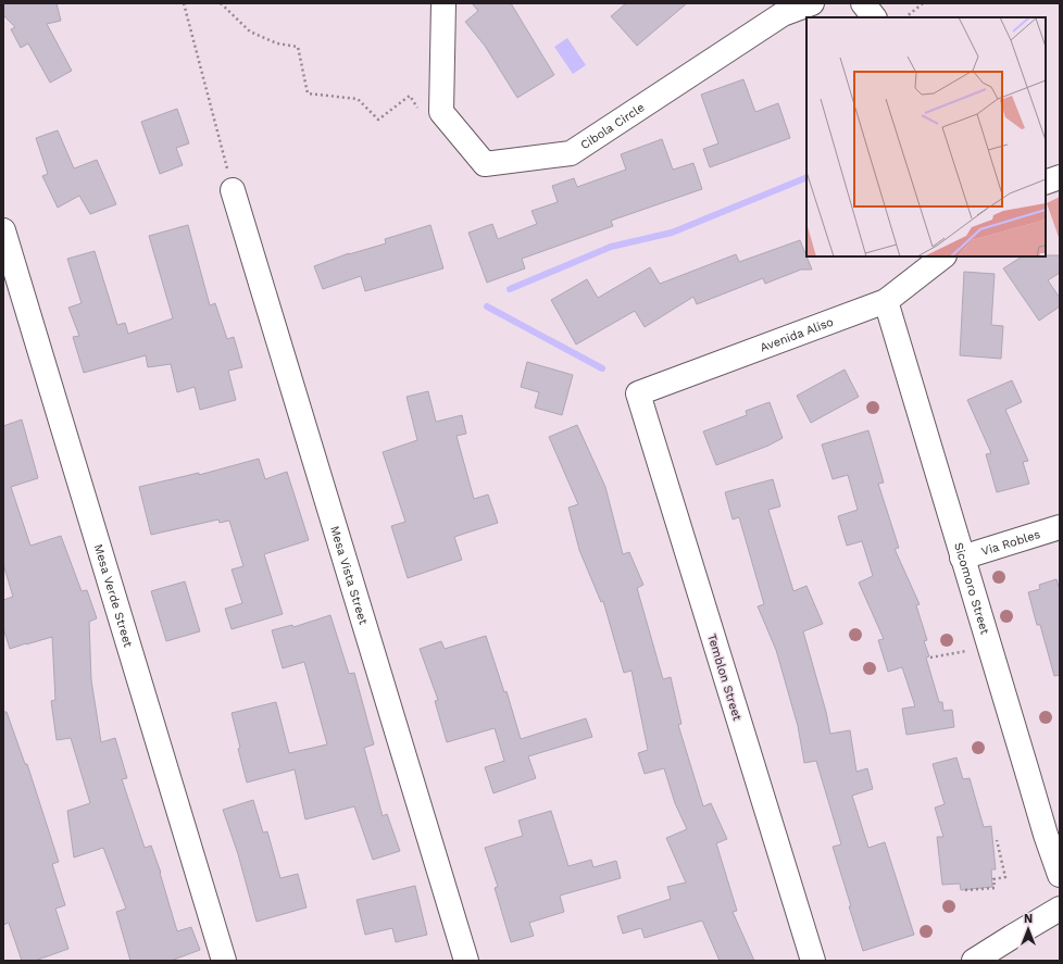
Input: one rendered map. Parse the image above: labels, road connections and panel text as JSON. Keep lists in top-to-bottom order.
{
  "streets": {
    "street": [
      "Cibola Circle",
      "Avenida Aliso",
      "Via Robles",
      "Mesa Vista Street",
      "Sicomoro Street",
      "Mesa Verde Street",
      "Temblon Street"
    ]
  },
  "crossings": [
    ["Avenida Aliso", "Sicomoro Street"],
    ["Avenida Aliso", "Temblon Street"],
    ["Via Robles", "Sicomoro Street"]
  ],
  "north": "top"
}
